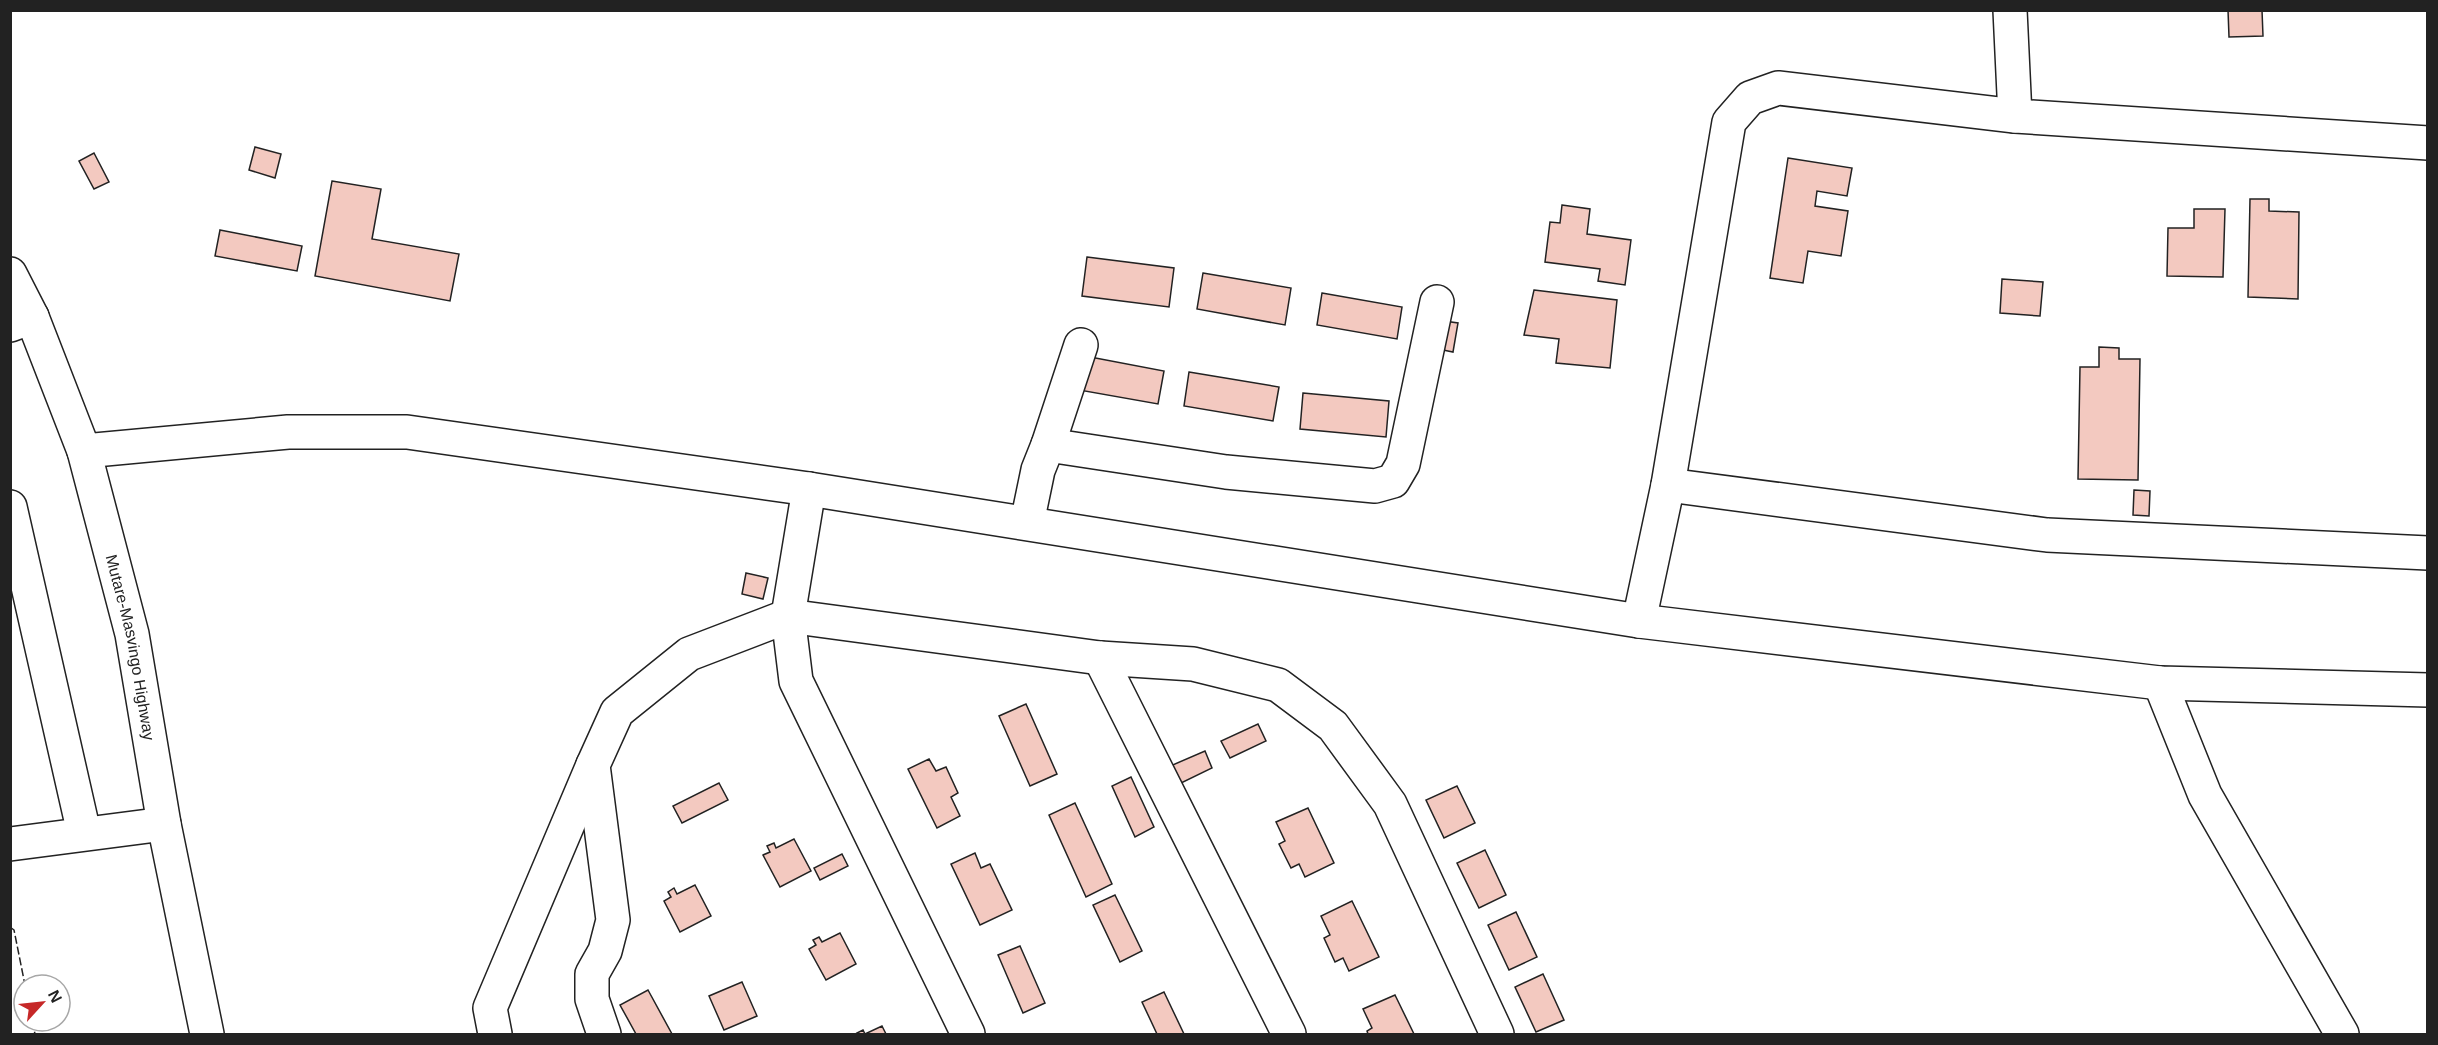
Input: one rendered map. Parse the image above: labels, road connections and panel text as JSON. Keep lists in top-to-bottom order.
{
  "streets": {
    "main road": ["Mutare-Masvingo Highway"]
  },
  "north": "top right"
}
